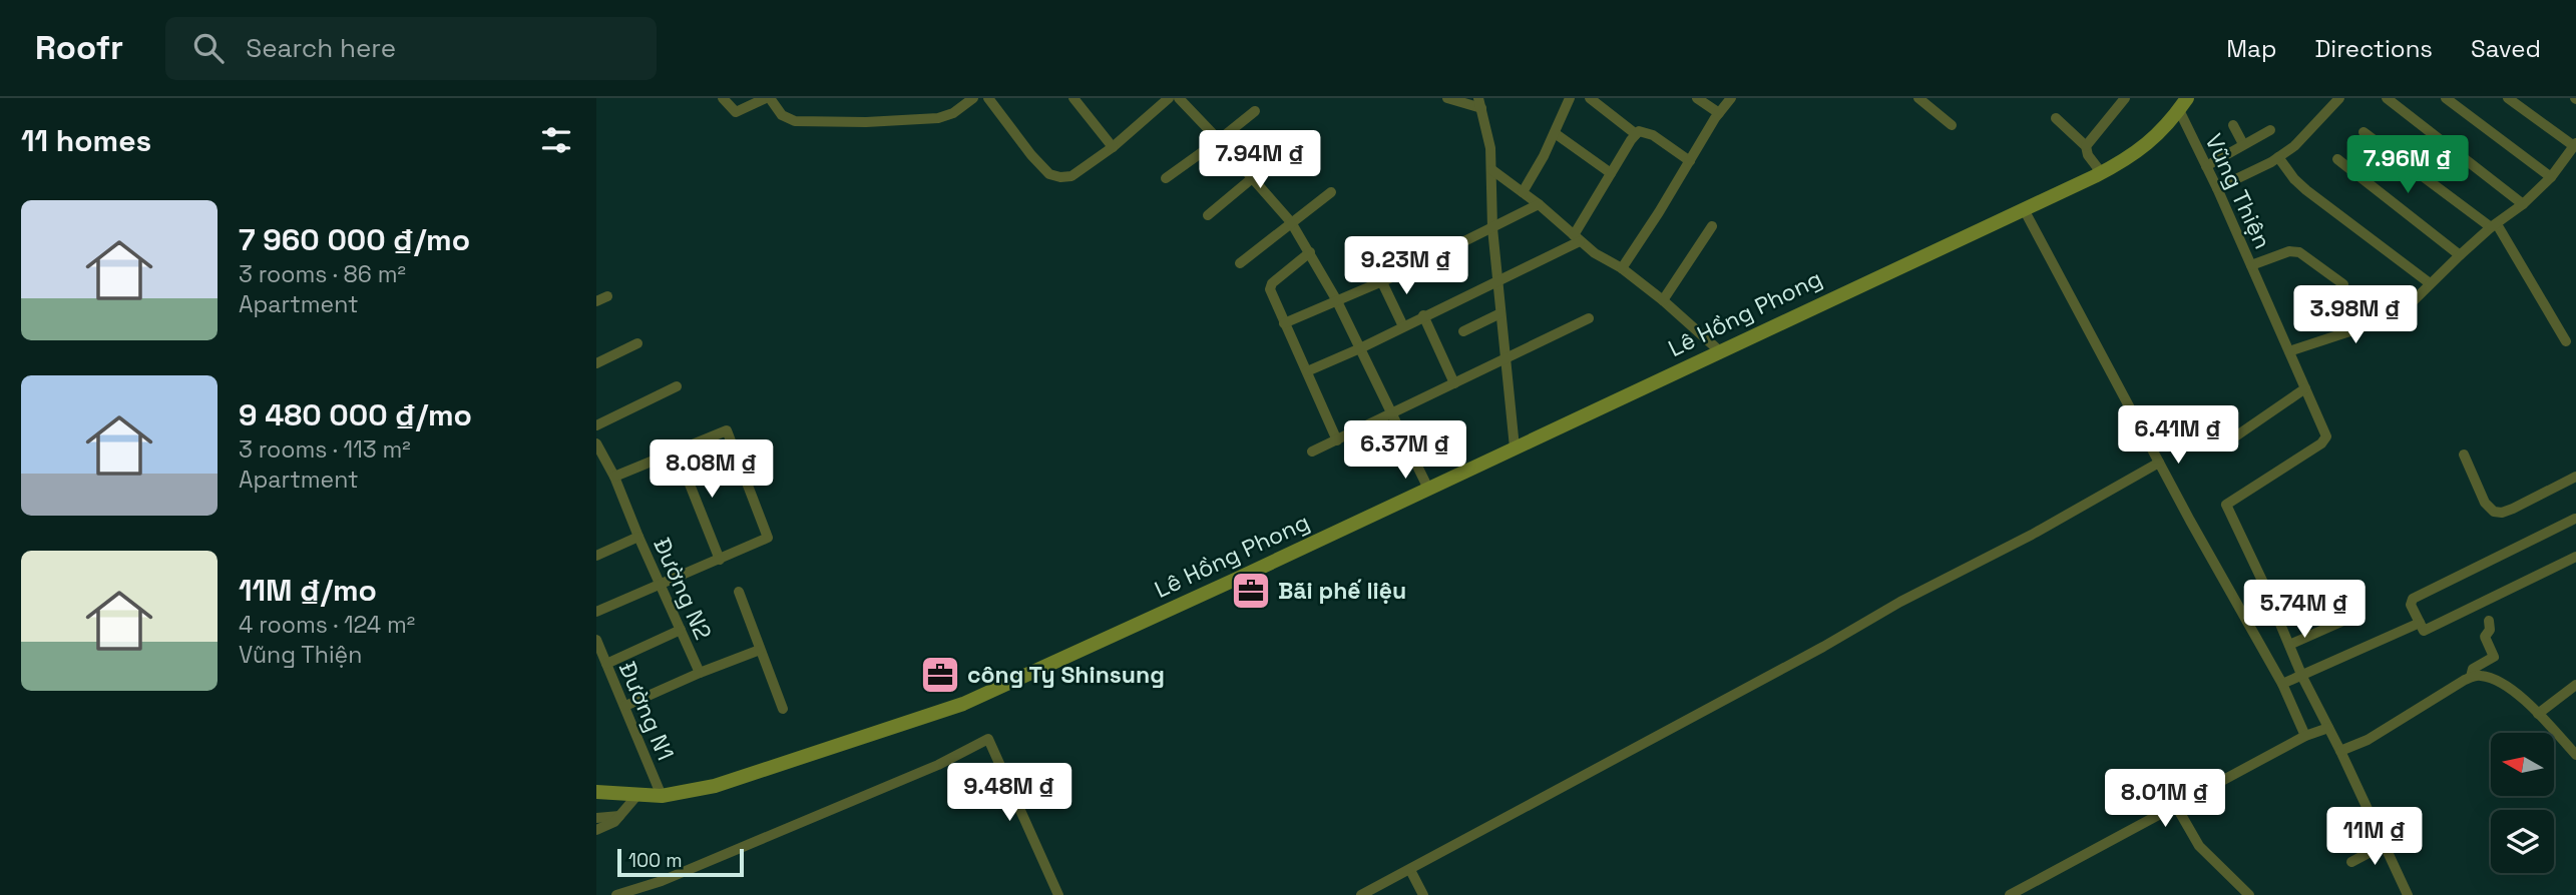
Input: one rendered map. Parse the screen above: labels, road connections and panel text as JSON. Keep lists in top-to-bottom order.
{
  "streets": {
    "main road": ["Lê Hồng Phong"],
    "street": ["Vũng Thiện", "Đường N2", "Đường N1"]
  },
  "crossings": [
    ["Vũng Thiện", "Lê Hồng Phong"],
    ["Lê Hồng Phong", "Đường N1"]
  ],
  "places": {
    "office": ["Bãi phế liệu", "công Ty Shinsung"]
  },
  "scale_bar": "100 m",
  "north": "left",
  "page": {
    "header": "Roofr",
    "search": "Search here",
    "nav": ["Map", "Directions", "Saved"],
    "heading": "11 homes",
    "price": [
      "7.94M ₫",
      "7.96M ₫",
      "9.23M ₫",
      "3.98M ₫",
      "6.41M ₫",
      "6.37M ₫",
      "8.08M ₫",
      "5.74M ₫",
      "9.48M ₫",
      "8.01M ₫",
      "11M ₫"
    ],
    "list": [
      {
        "name": "7 960 000 ₫/mo",
        "note": "3 rooms · 86 m² · Apartment"
      },
      {
        "name": "9 480 000 ₫/mo",
        "note": "3 rooms · 113 m² · Apartment"
      },
      {
        "name": "11M ₫/mo",
        "note": "4 rooms · 124 m² · Vũng Thiện"
      }
    ],
    "scale": "100 m"
  }
}
